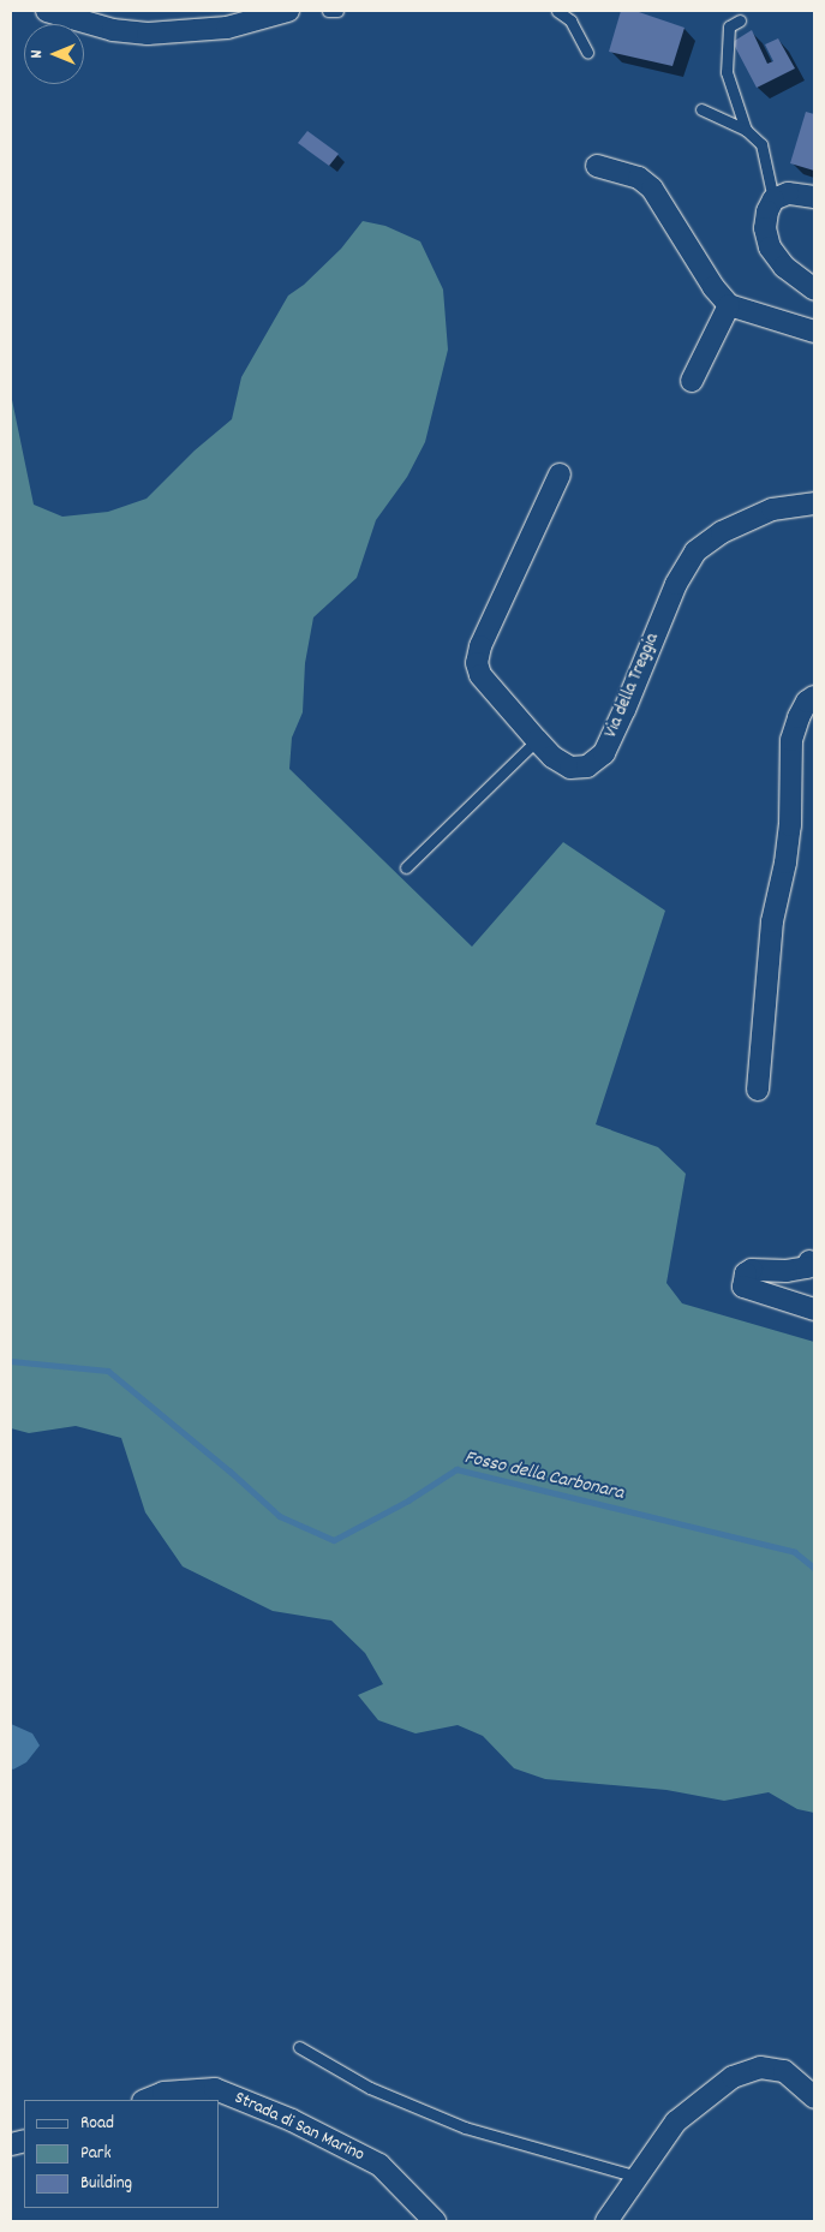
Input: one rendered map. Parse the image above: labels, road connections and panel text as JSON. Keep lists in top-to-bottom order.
{
  "streets": {
    "street": ["Via della Treggia", "Strada di San Marino"]
  },
  "water": ["Fosso della Carbonara"],
  "legend": ["Road", "Park", "Building"],
  "north": "left"
}
